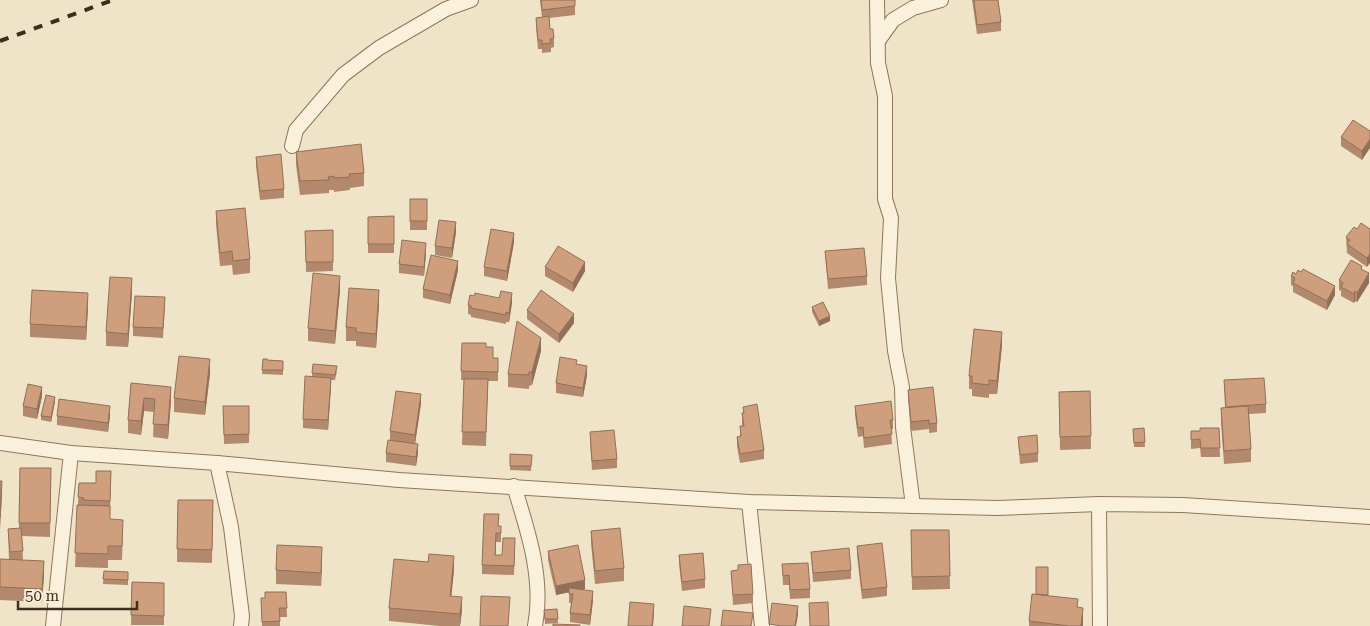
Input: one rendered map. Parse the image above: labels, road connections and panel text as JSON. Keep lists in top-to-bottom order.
{
  "scale_bar": "50 m"
}
